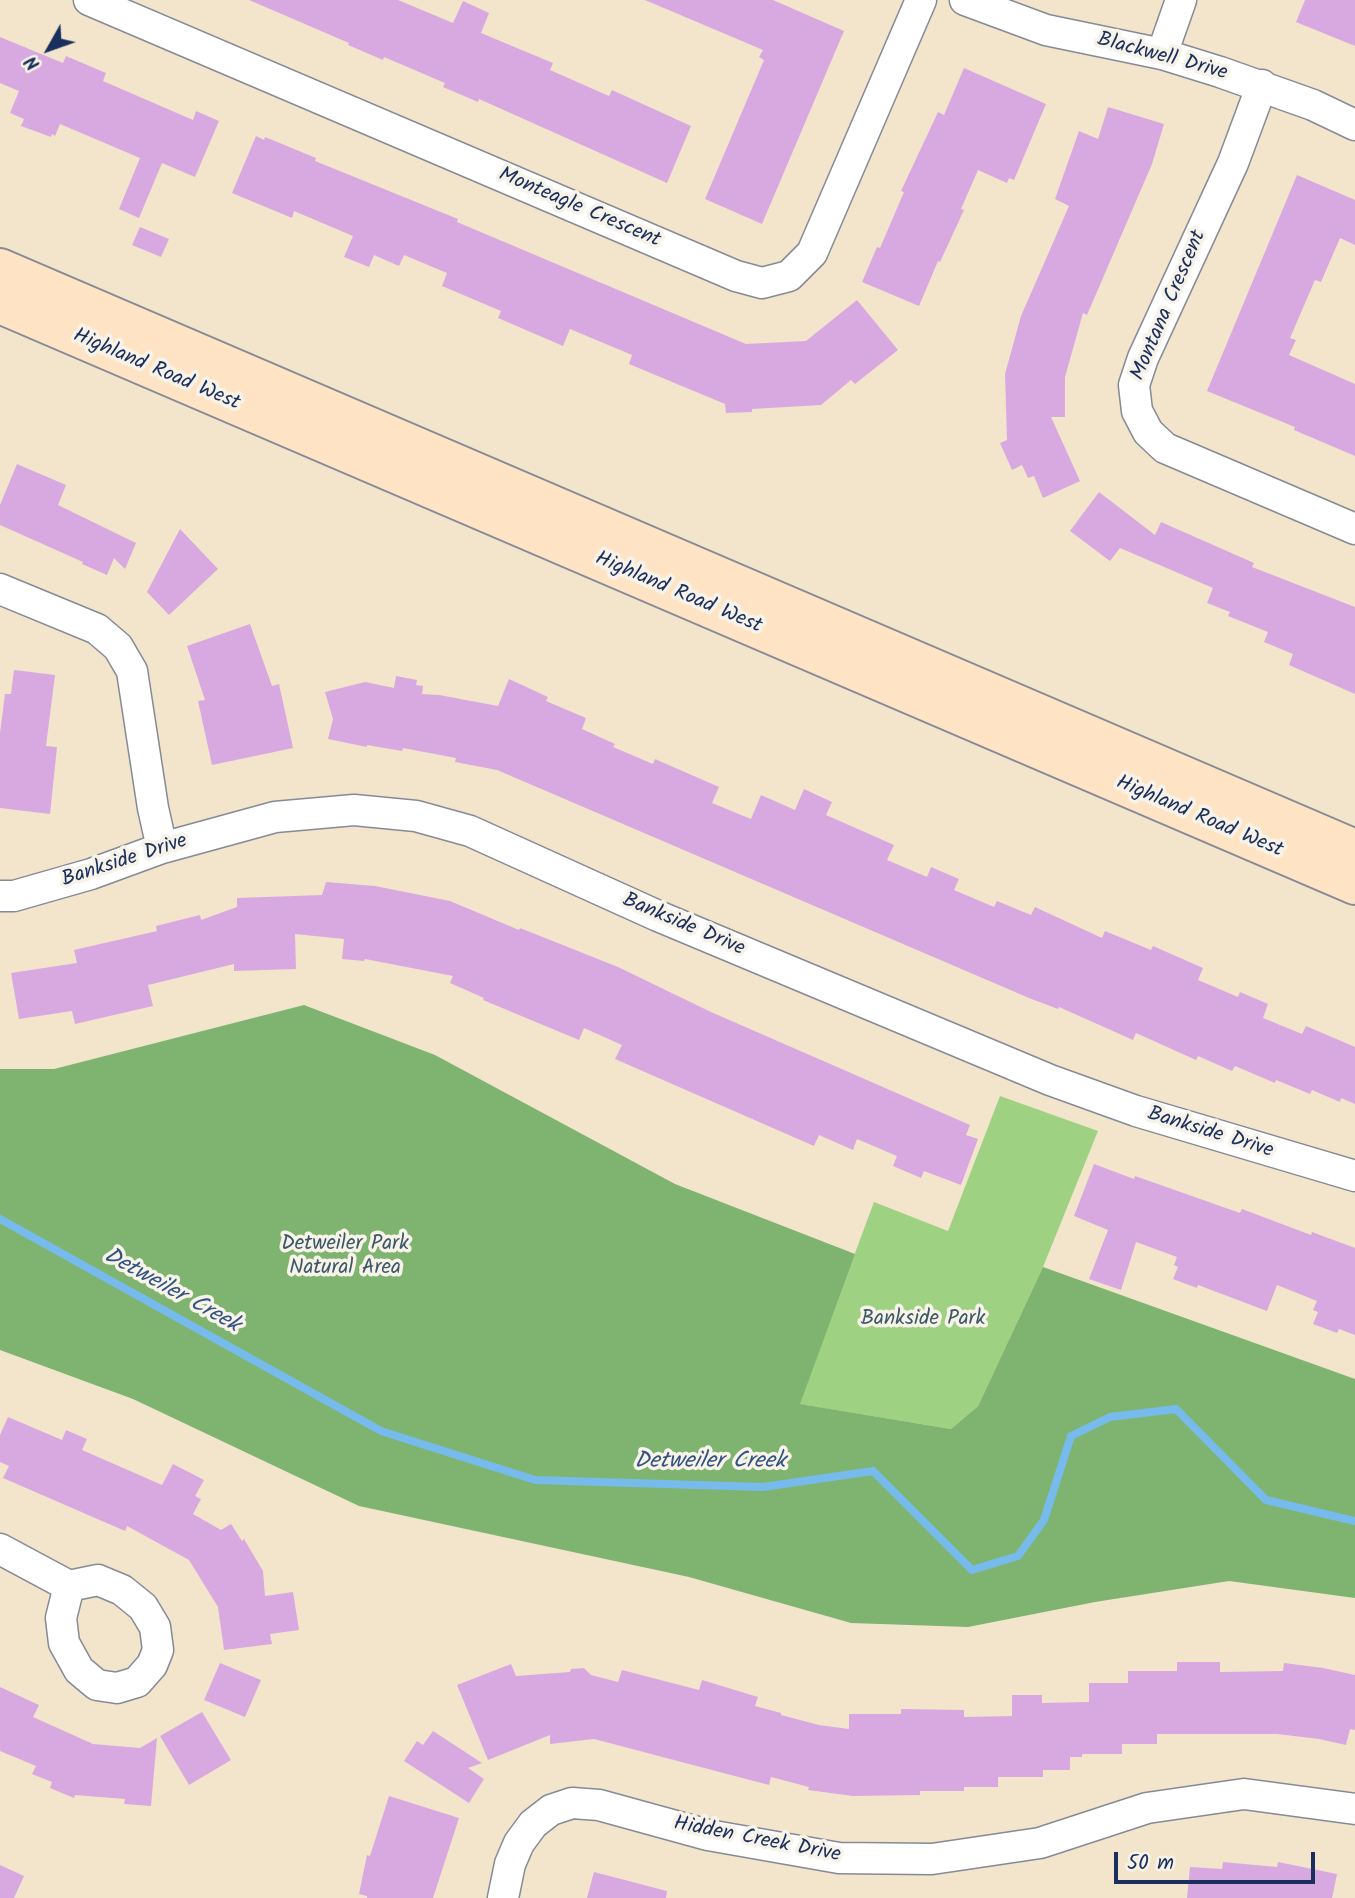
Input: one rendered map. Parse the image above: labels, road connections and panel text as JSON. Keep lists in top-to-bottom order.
{
  "streets": {
    "main road": ["Highland Road West"],
    "street": [
      "Blackwell Drive",
      "Monteagle Crescent",
      "Montana Crescent",
      "Bankside Drive",
      "Hidden Creek Drive"
    ]
  },
  "crossings": [
    ["Blackwell Drive", "Montana Crescent"]
  ],
  "water": ["Detweiler Creek"],
  "parks": ["Detweiler Park Natural Area", "Bankside Park"],
  "scale_bar": "50 m",
  "north": "bottom left"
}
